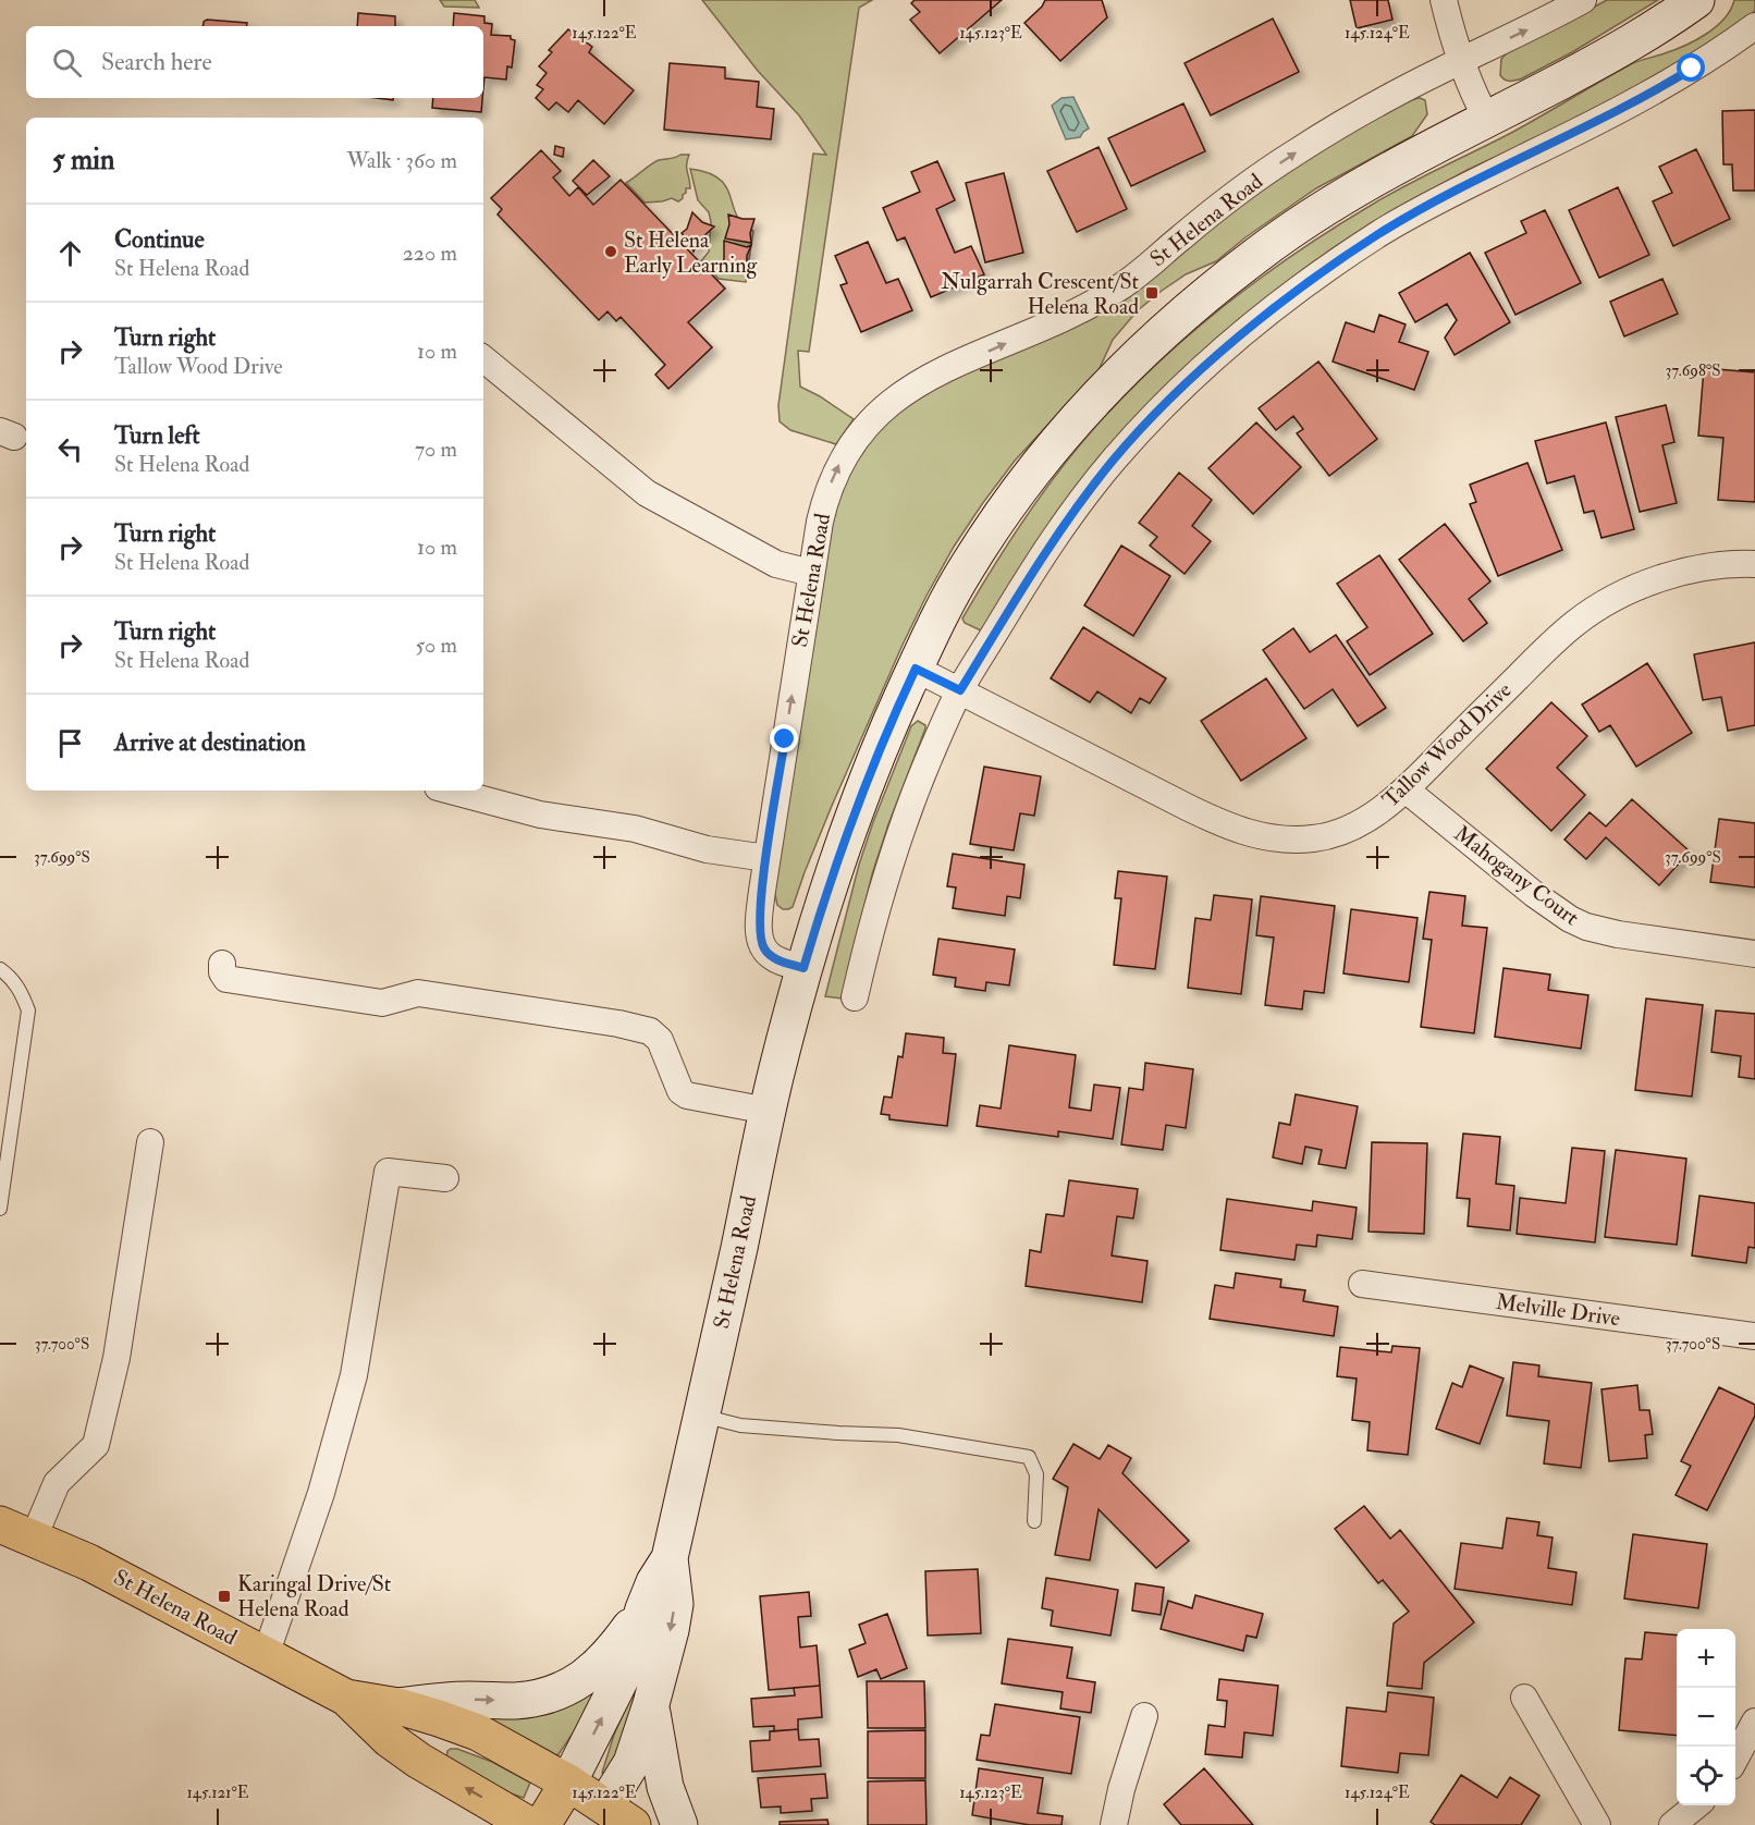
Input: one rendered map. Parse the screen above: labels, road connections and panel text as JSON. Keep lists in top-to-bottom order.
{
  "streets": {
    "main road": ["St Helena Road"],
    "street": ["Tallow Wood Drive", "Mahogany Court", "Melville Drive"]
  },
  "crossings": [
    ["St Helena Road", "Tallow Wood Drive"],
    ["Tallow Wood Drive", "Mahogany Court"]
  ],
  "places": {
    "other": ["St Helena Early Learning"],
    "transit": ["Nulgarrah Crescent/St Helena Road", "Karingal Drive/St Helena Road"]
  },
  "page": {
    "search": "Search here",
    "heading": ["5 min", "Walk · 360 m"],
    "list": [
      ["Continue", "St Helena Road", "220 m"],
      ["Turn right", "Tallow Wood Drive", "10 m"],
      ["Turn left", "St Helena Road", "70 m"],
      ["Turn right", "St Helena Road", "10 m"],
      ["Turn right", "St Helena Road", "50 m"],
      "Arrive at destination"
    ],
    "map_buttons": ["+", "−"]
  },
  "coordinates": [
    "145.122°E",
    "145.123°E",
    "145.124°E",
    "37.698°S",
    "37.699°S",
    "37.700°S",
    "145.121°E"
  ]
}
